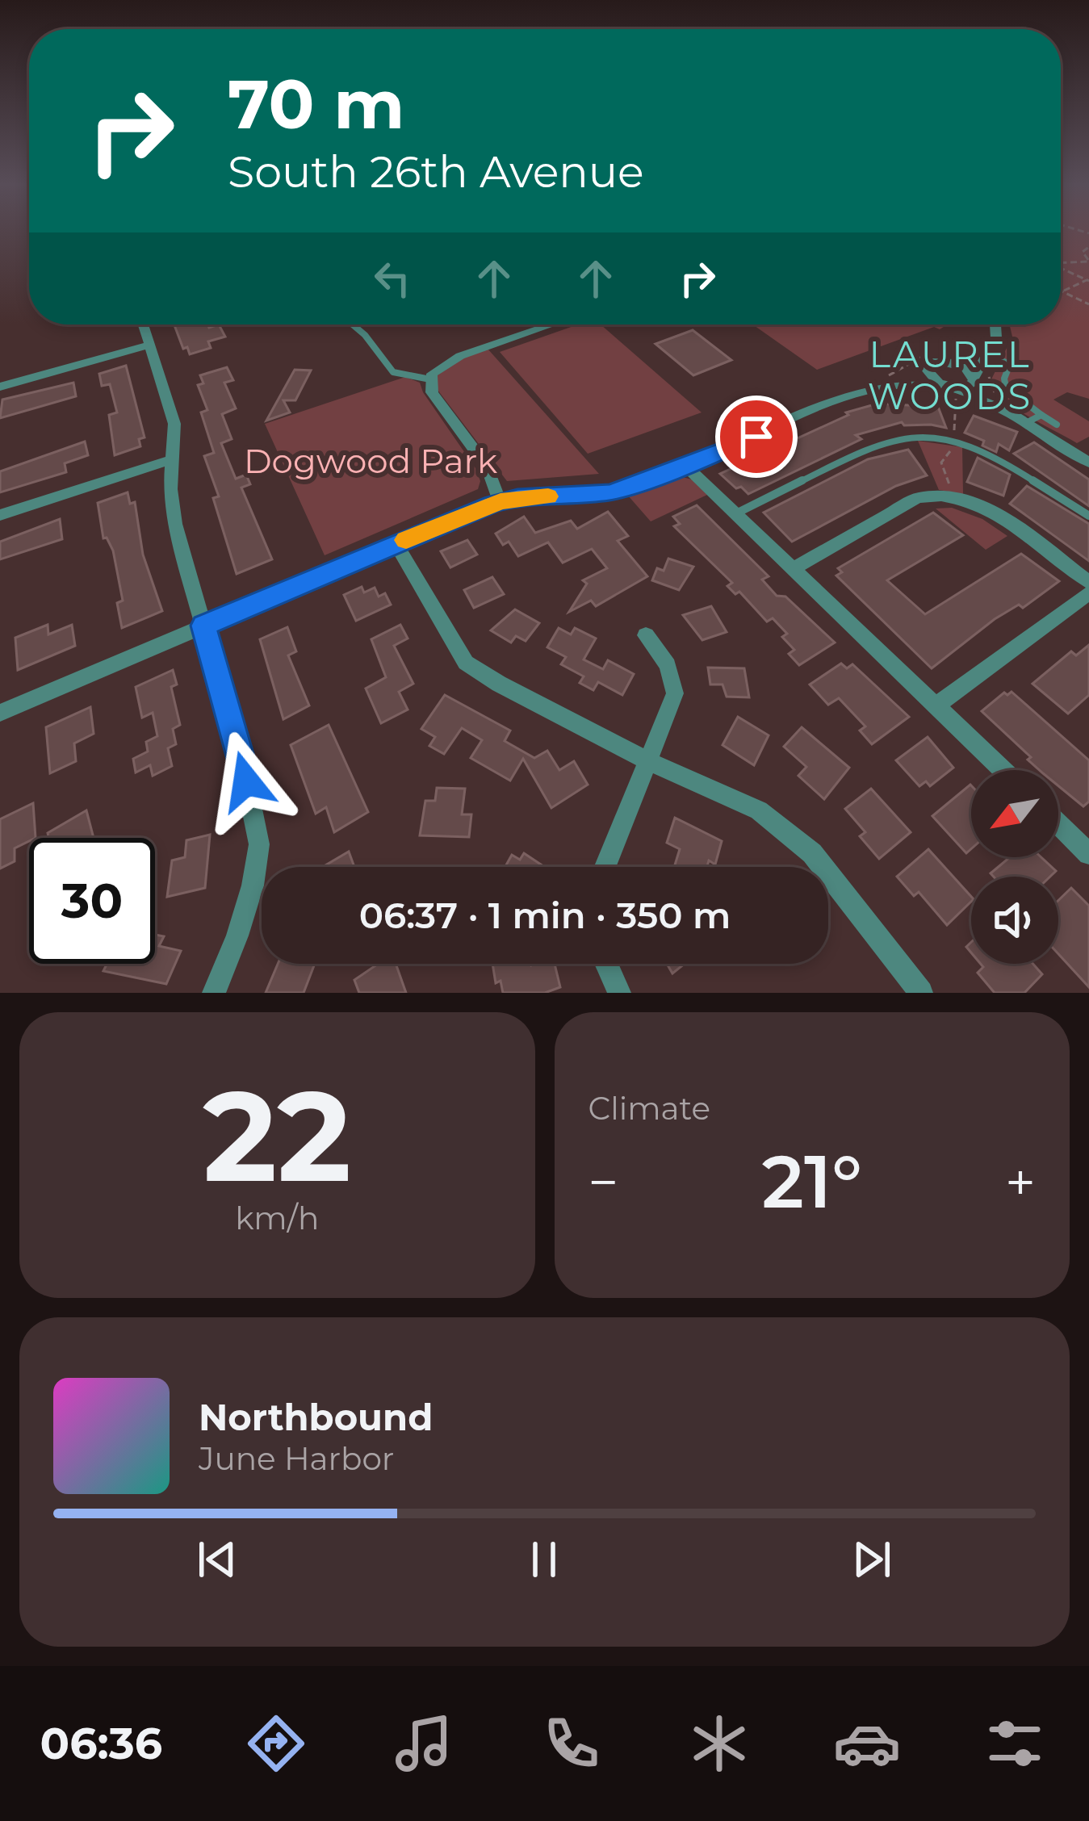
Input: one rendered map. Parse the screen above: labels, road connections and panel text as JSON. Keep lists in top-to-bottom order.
{
  "districts": ["LAUREL WOODS"],
  "parks": ["Dogwood Park"],
  "north": "bottom left",
  "page": {
    "turn": ["70 m", "South 26th Avenue"],
    "limit": "30",
    "trip": "06:37 · 1 min · 350 m",
    "tile": [
      ["22", "km/h"],
      "Climate"
    ],
    "heat": ["−", "21°", "+"],
    "song": ["Northbound", "June Harbor"],
    "tabs": "06:36"
  }
}
